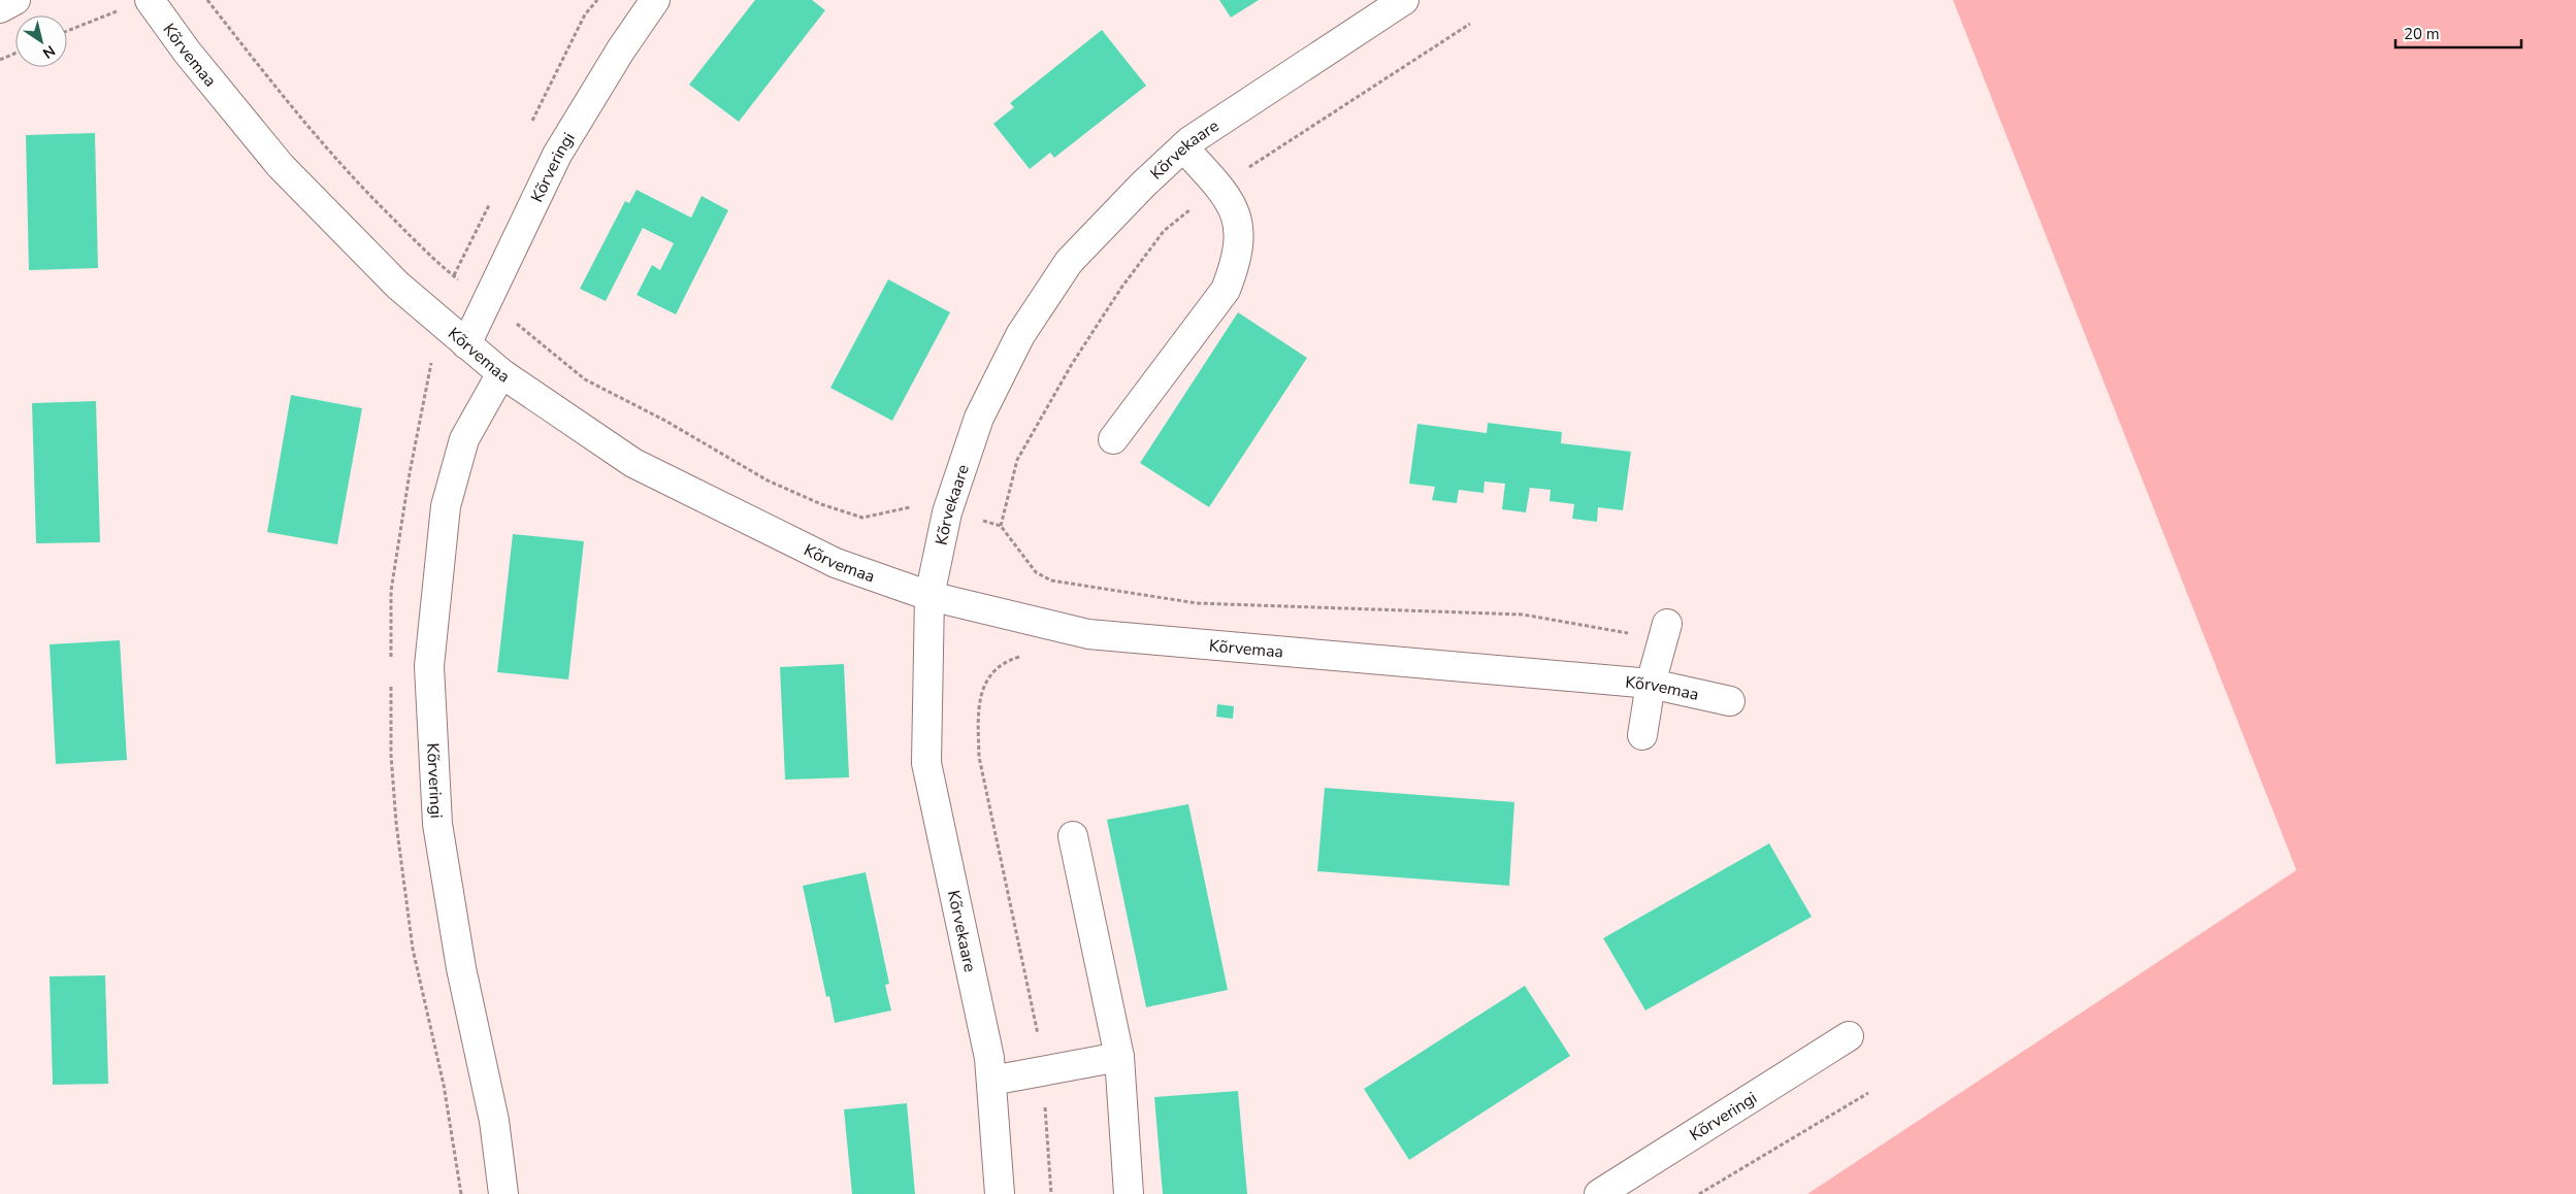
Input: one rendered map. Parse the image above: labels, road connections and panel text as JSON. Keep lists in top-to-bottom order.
{
  "streets": {
    "street": ["Kõrvemaa", "Kõrvekaare", "Kõrveringi"]
  },
  "crossings": [
    ["Kõrvemaa", "Kõrvekaare"],
    ["Kõrvemaa", "Kõrveringi"]
  ],
  "scale_bar": "20 m",
  "north": "bottom right"
}
